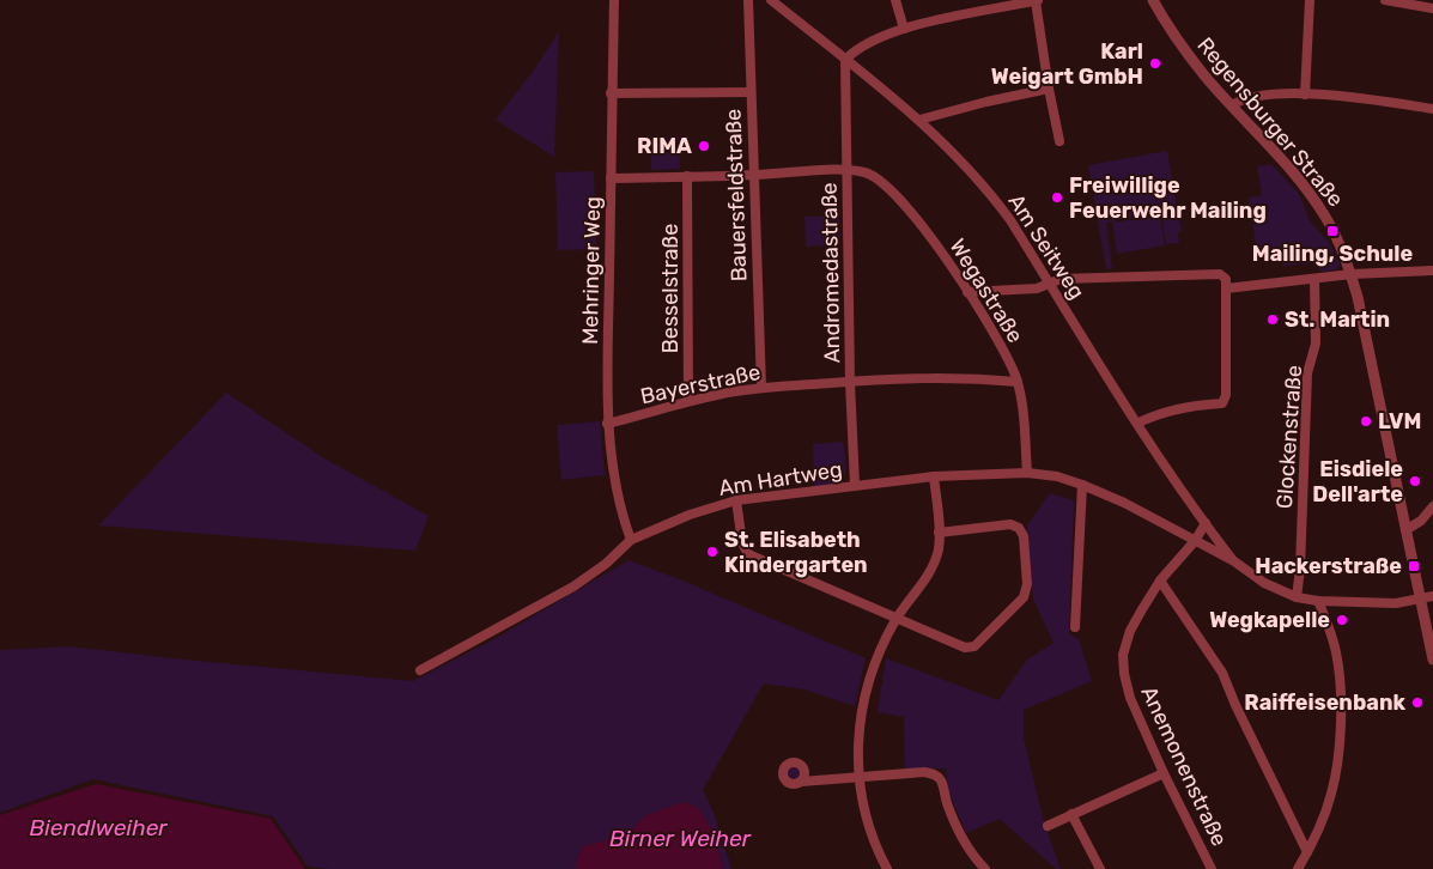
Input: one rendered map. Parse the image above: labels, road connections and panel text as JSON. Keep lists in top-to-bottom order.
{
  "streets": {
    "street": [
      "Regensburger Straße",
      "Bauersfeldstraße",
      "Am Seitweg",
      "Mehringer Weg",
      "Andromedastraße",
      "Besselstraße",
      "Wegastraße",
      "Bayerstraße",
      "Glockenstraße",
      "Am Hartweg",
      "Anemonenstraße"
    ]
  },
  "crossings": [
    ["Regensburger Straße", "Am Hartweg"],
    ["Bauersfeldstraße", "Bayerstraße"],
    ["Am Seitweg", "Andromedastraße"],
    ["Am Seitweg", "Am Hartweg"],
    ["Am Seitweg", "Anemonenstraße"],
    ["Mehringer Weg", "Bayerstraße"],
    ["Mehringer Weg", "Am Hartweg"],
    ["Andromedastraße", "Wegastraße"],
    ["Andromedastraße", "Bayerstraße"],
    ["Andromedastraße", "Am Hartweg"],
    ["Besselstraße", "Bayerstraße"],
    ["Wegastraße", "Bayerstraße"],
    ["Wegastraße", "Am Hartweg"],
    ["Glockenstraße", "Am Hartweg"],
    ["Am Hartweg", "Anemonenstraße"]
  ],
  "water": ["Biendlweiher", "Birner Weiher"],
  "places": {
    "other": [
      "Karl Weigart GmbH",
      "RIMA",
      "Freiwillige Feuerwehr Mailing",
      "St. Martin",
      "LVM",
      "Eisdiele Dell'arte",
      "St. Elisabeth Kindergarten",
      "Wegkapelle",
      "Raiffeisenbank"
    ],
    "transit": ["Mailing, Schule", "Hackerstraße"]
  }
}
